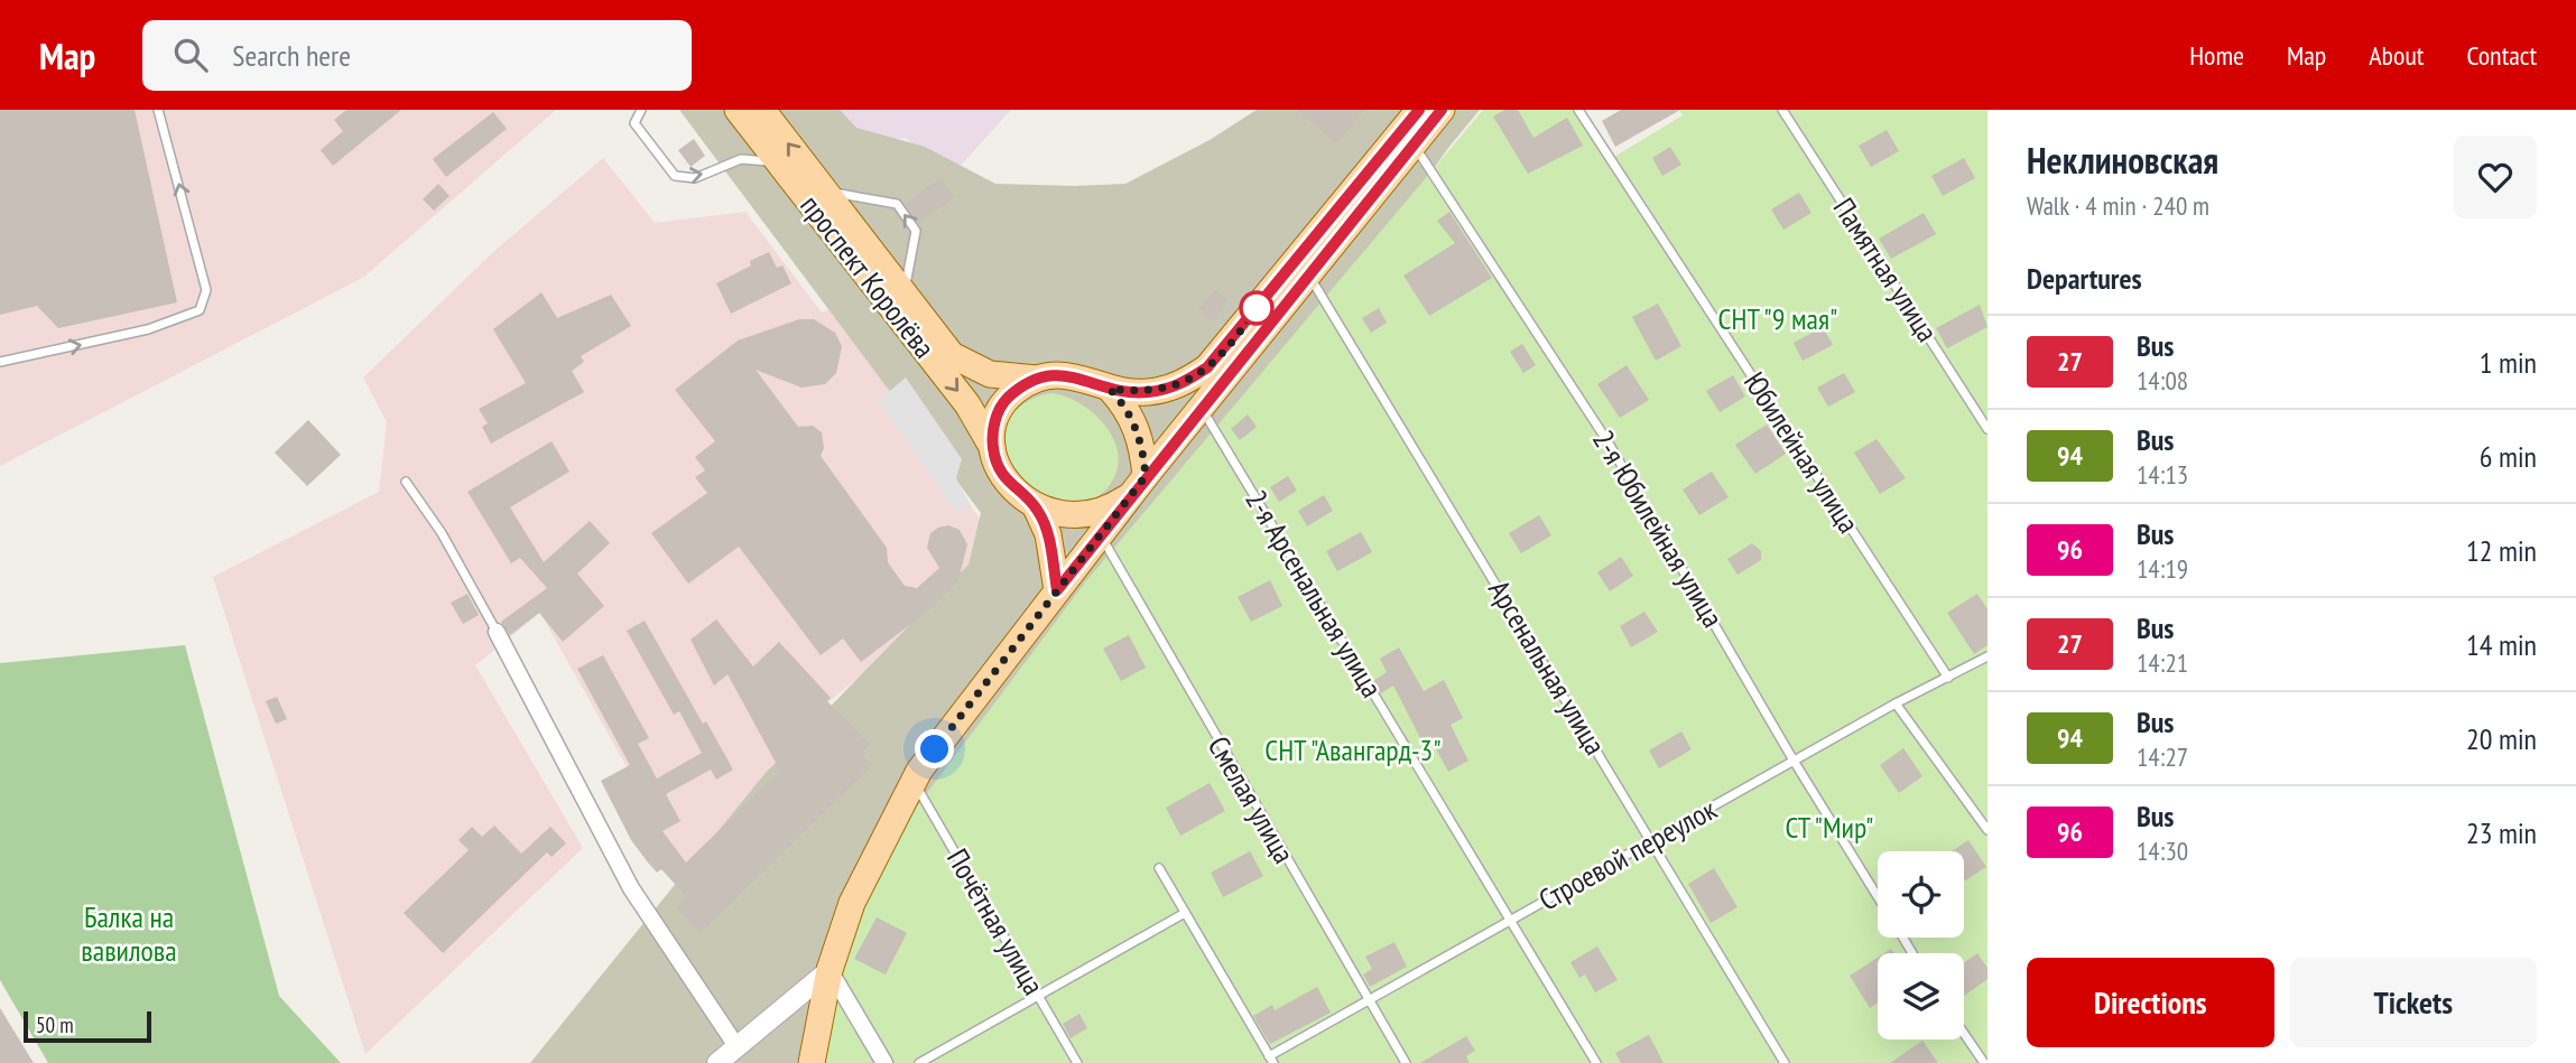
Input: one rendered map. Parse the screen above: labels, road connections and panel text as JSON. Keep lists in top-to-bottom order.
{
  "streets": {
    "main road": ["проспект Королёва"],
    "lane": [
      "Памятная улица",
      "Юбилейная улица",
      "2-я Юбилейная улица",
      "2-я Арсенальная улица",
      "Арсенальная улица",
      "Смелая улица",
      "Строевой переулок",
      "Почётная улица"
    ]
  },
  "crossings": [
    ["Юбилейная улица", "Строевой переулок"],
    ["2-я Юбилейная улица", "Строевой переулок"],
    ["2-я Арсенальная улица", "Строевой переулок"],
    ["Арсенальная улица", "Строевой переулок"],
    ["Смелая улица", "Строевой переулок"]
  ],
  "parks": [
    "СНТ \"9 мая\"",
    "СНТ \"Авангард-3\"",
    "СТ \"Мир\"",
    "Балка на вавилова"
  ],
  "lines": ["bus line 27"],
  "scale_bar": "50 m",
  "page": {
    "header": "Map",
    "search": "Search here",
    "nav": [
      "Home",
      "Map",
      "About",
      "Contact"
    ],
    "heading": [
      ["Неклиновская", "Walk · 4 min · 240 m"],
      "Departures"
    ],
    "list": [
      {
        "mark": "27",
        "name": "Bus",
        "note": "14:08",
        "value": "1 min"
      },
      {
        "mark": "94",
        "name": "Bus",
        "note": "14:13",
        "value": "6 min"
      },
      {
        "mark": "96",
        "name": "Bus",
        "note": "14:19",
        "value": "12 min"
      },
      {
        "mark": "27",
        "name": "Bus",
        "note": "14:21",
        "value": "14 min"
      },
      {
        "mark": "94",
        "name": "Bus",
        "note": "14:27",
        "value": "20 min"
      },
      {
        "mark": "96",
        "name": "Bus",
        "note": "14:30",
        "value": "23 min"
      }
    ],
    "buttons": ["Directions", "Tickets"],
    "scale": "50 m"
  }
}
